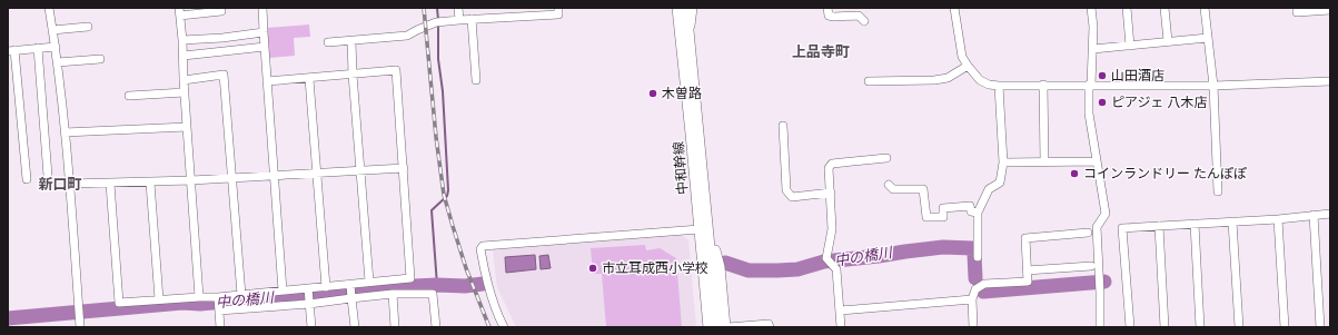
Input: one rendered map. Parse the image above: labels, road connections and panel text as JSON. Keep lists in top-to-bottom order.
{
  "streets": {
    "main road": ["中和幹線"]
  },
  "districts": ["上品寺町", "新口町"],
  "water": ["中の橋川"],
  "places": [
    "山田酒店",
    "木曽路",
    "ピアジェ 八木店",
    "コインランドリー たんぽぽ",
    "市立耳成西小学校"
  ]
}
